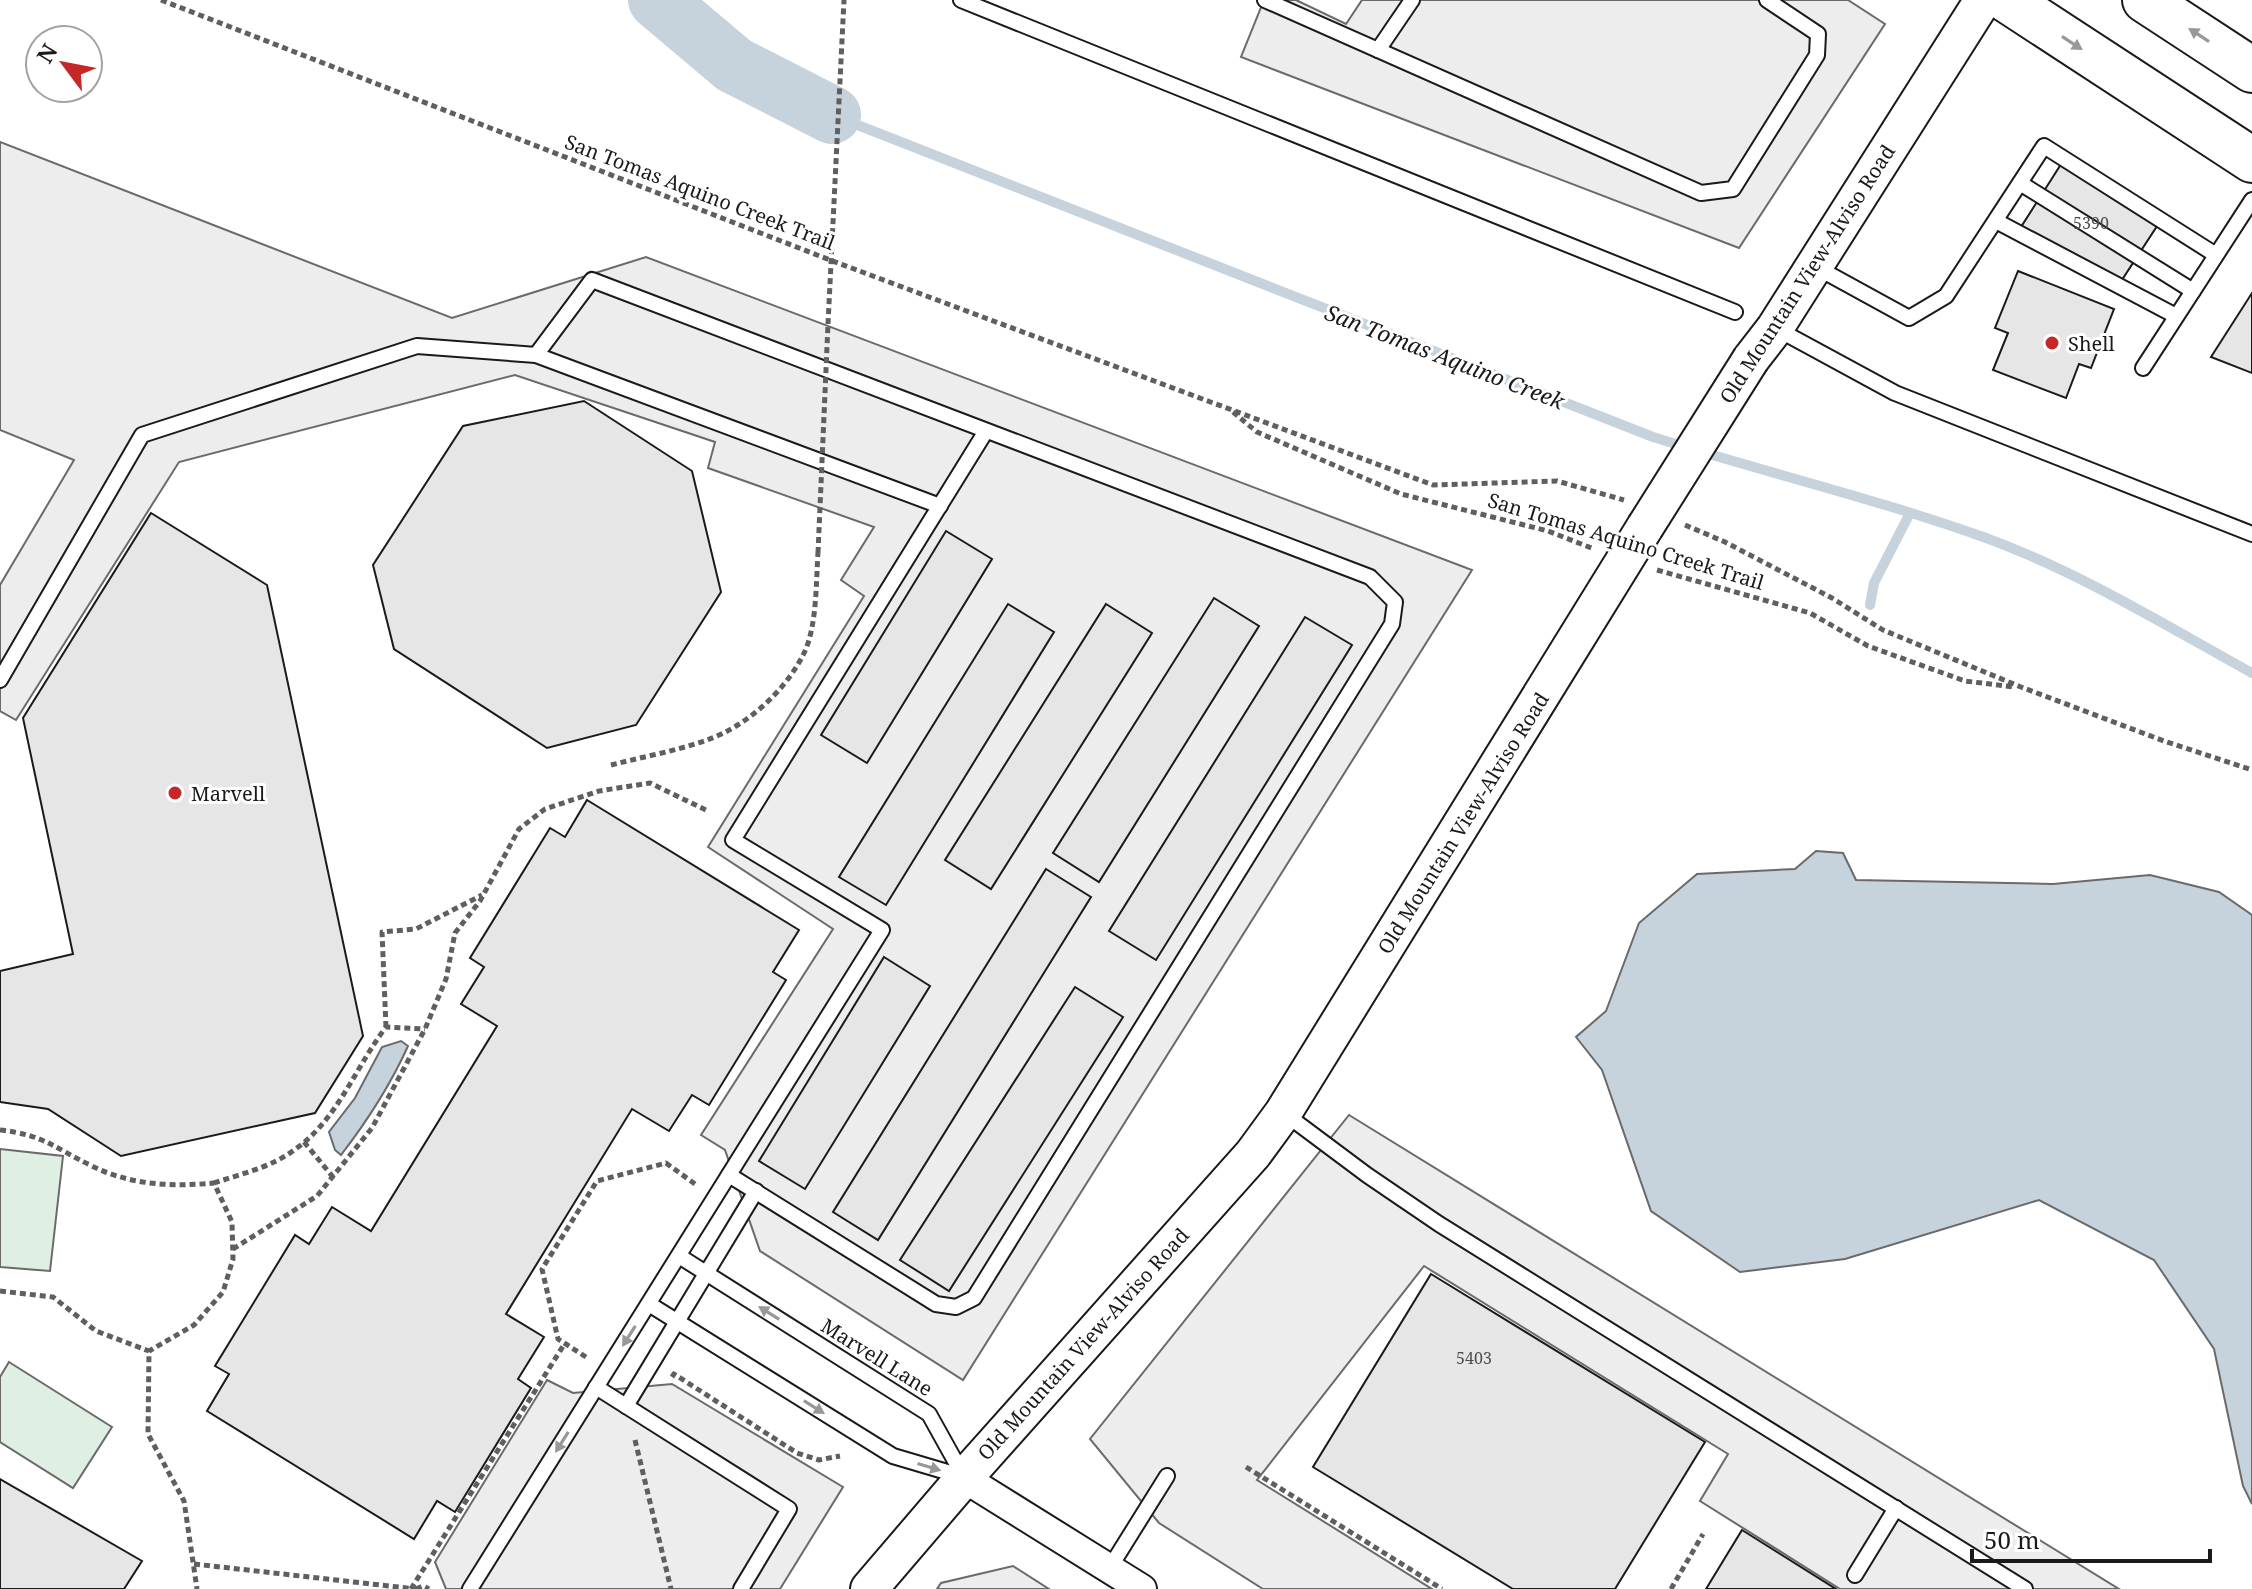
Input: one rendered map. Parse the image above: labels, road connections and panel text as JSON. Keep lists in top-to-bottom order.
{
  "streets": {
    "street": ["Old Mountain View-Alviso Road"],
    "lane": ["Marvell Lane"],
    "path": ["San Tomas Aquino Creek Trail"]
  },
  "crossings": [
    ["San Tomas Aquino Creek Trail", "Old Mountain View-Alviso Road"],
    ["Old Mountain View-Alviso Road", "Marvell Lane"]
  ],
  "water": ["San Tomas Aquino Creek"],
  "places": ["Shell", "Marvell"],
  "house_numbers": ["5390", "5403"],
  "scale_bar": "50 m",
  "north": "top left"
}
